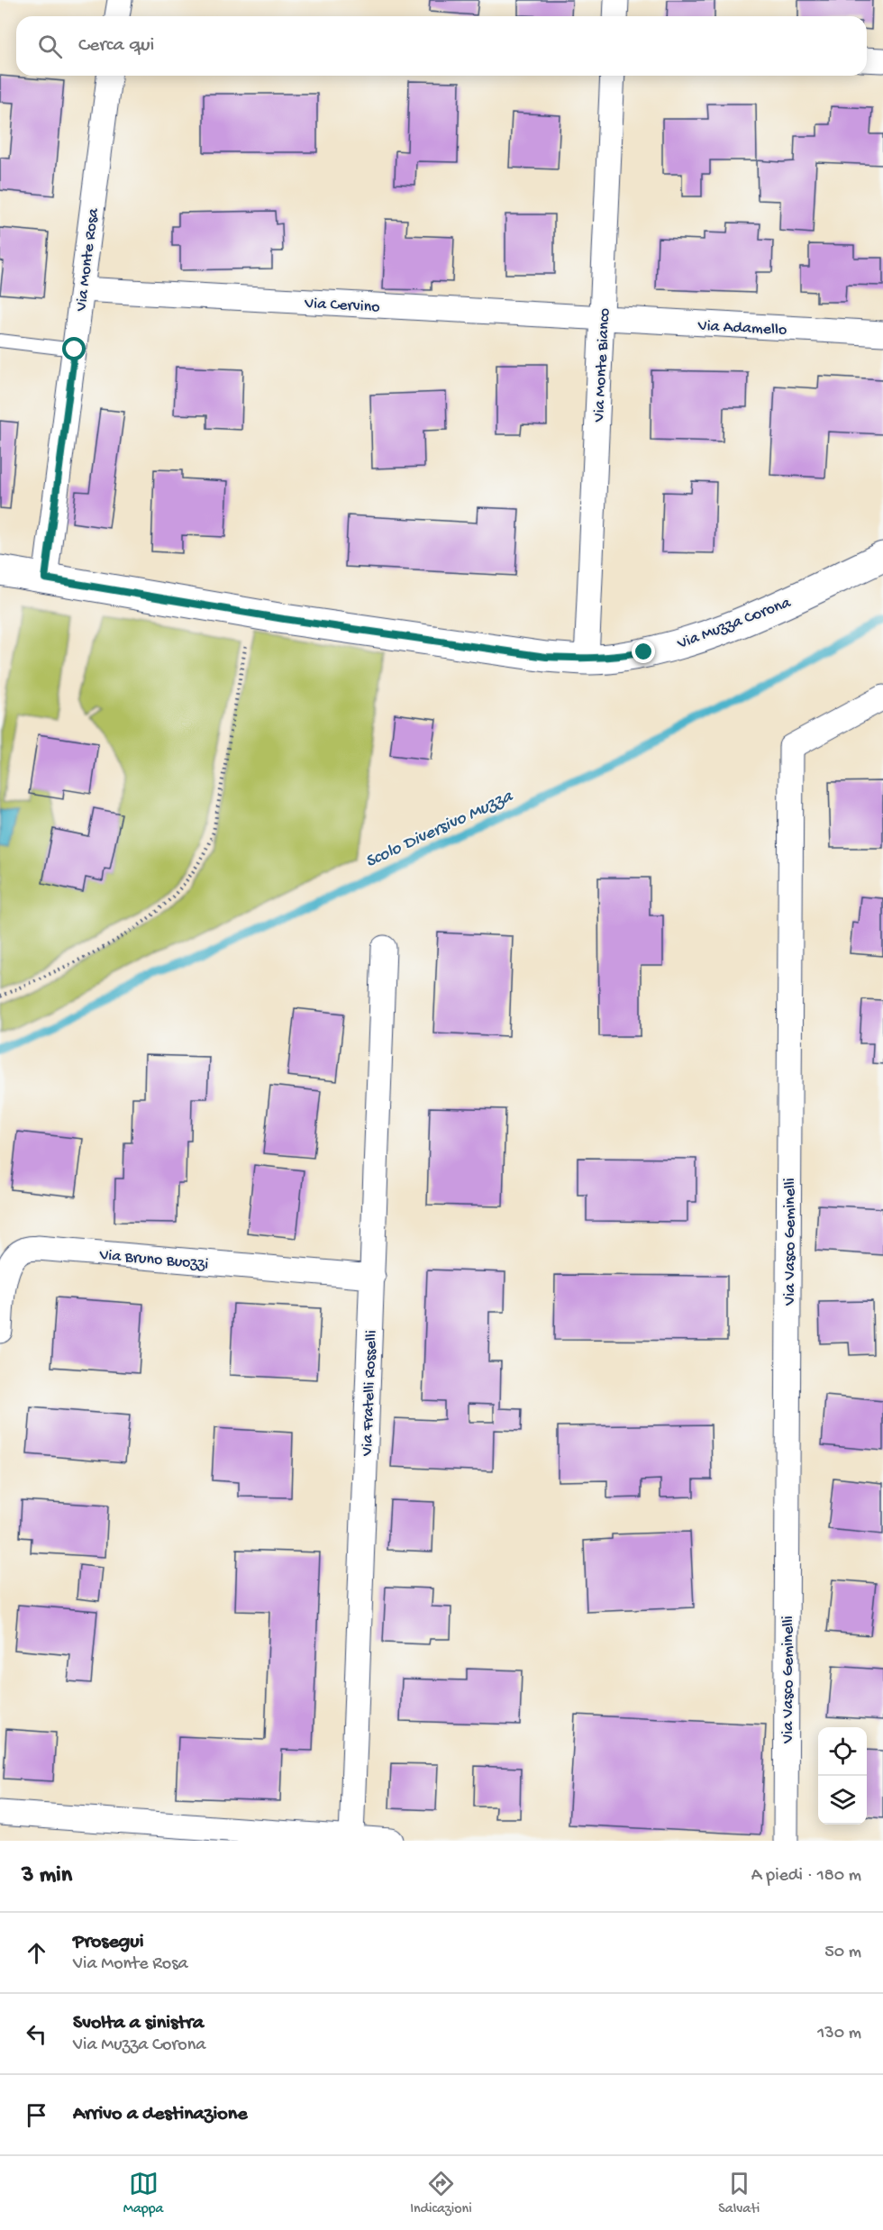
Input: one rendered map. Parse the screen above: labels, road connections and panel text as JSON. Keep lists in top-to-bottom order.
{
  "streets": {
    "street": [
      "Via Monte Rosa",
      "Via Cervino",
      "Via Adamello",
      "Via Monte Bianco",
      "Via Muzza Corona",
      "Via Vasco Geminelli",
      "Via Bruno Buozzi",
      "Via Fratelli Rosselli"
    ]
  },
  "crossings": [
    ["Via Monte Rosa", "Via Cervino"],
    ["Via Monte Rosa", "Via Muzza Corona"],
    ["Via Cervino", "Via Adamello"],
    ["Via Cervino", "Via Monte Bianco"],
    ["Via Adamello", "Via Monte Bianco"],
    ["Via Monte Bianco", "Via Muzza Corona"],
    ["Via Bruno Buozzi", "Via Fratelli Rosselli"]
  ],
  "water": ["Scolo Diversivo Muzza"],
  "page": {
    "search": "Cerca qui",
    "heading": ["3 min", "A piedi · 180 m"],
    "list": [
      ["Prosegui", "Via Monte Rosa", "50 m"],
      ["Svolta a sinistra", "Via Muzza Corona", "130 m"],
      "Arrivo a destinazione"
    ],
    "nav": ["Mappa", "Indicazioni", "Salvati"]
  }
}
